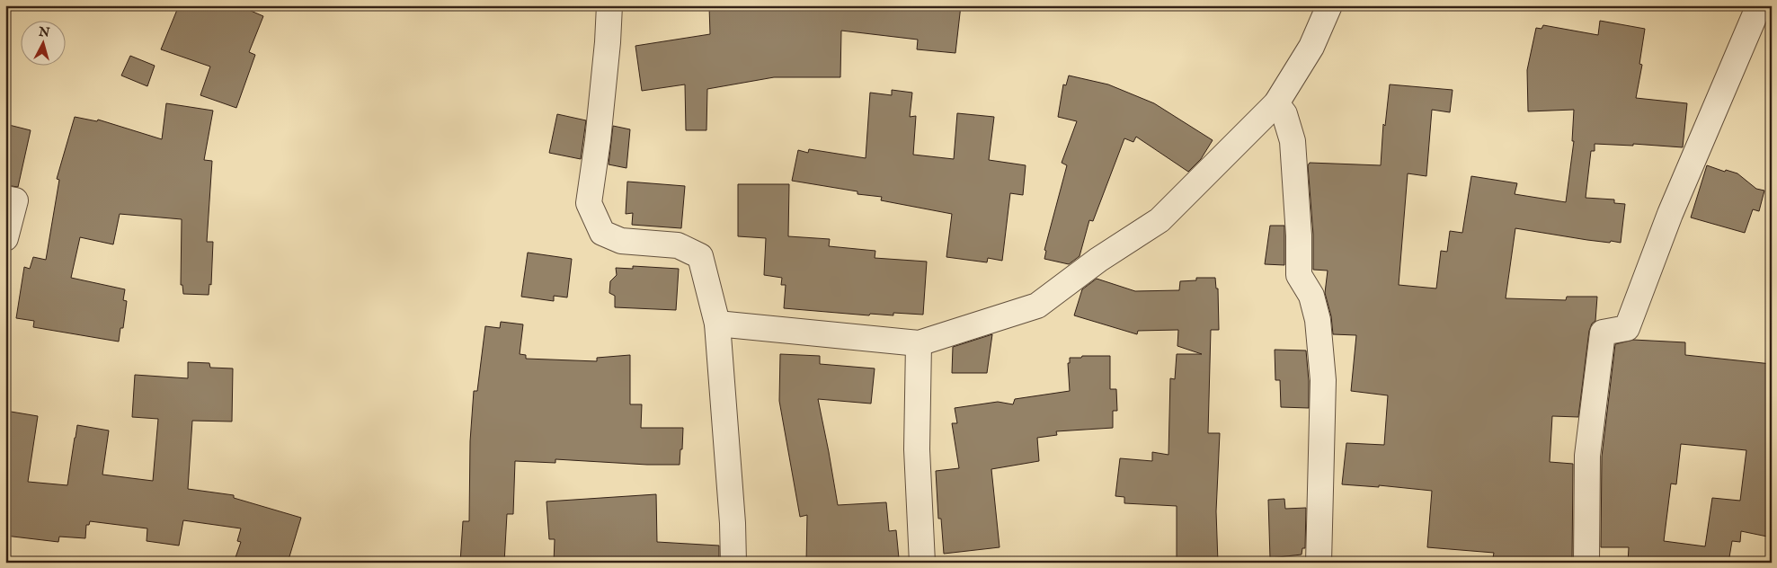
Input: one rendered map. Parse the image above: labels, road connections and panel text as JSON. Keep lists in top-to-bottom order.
{
  "north": "top"
}
